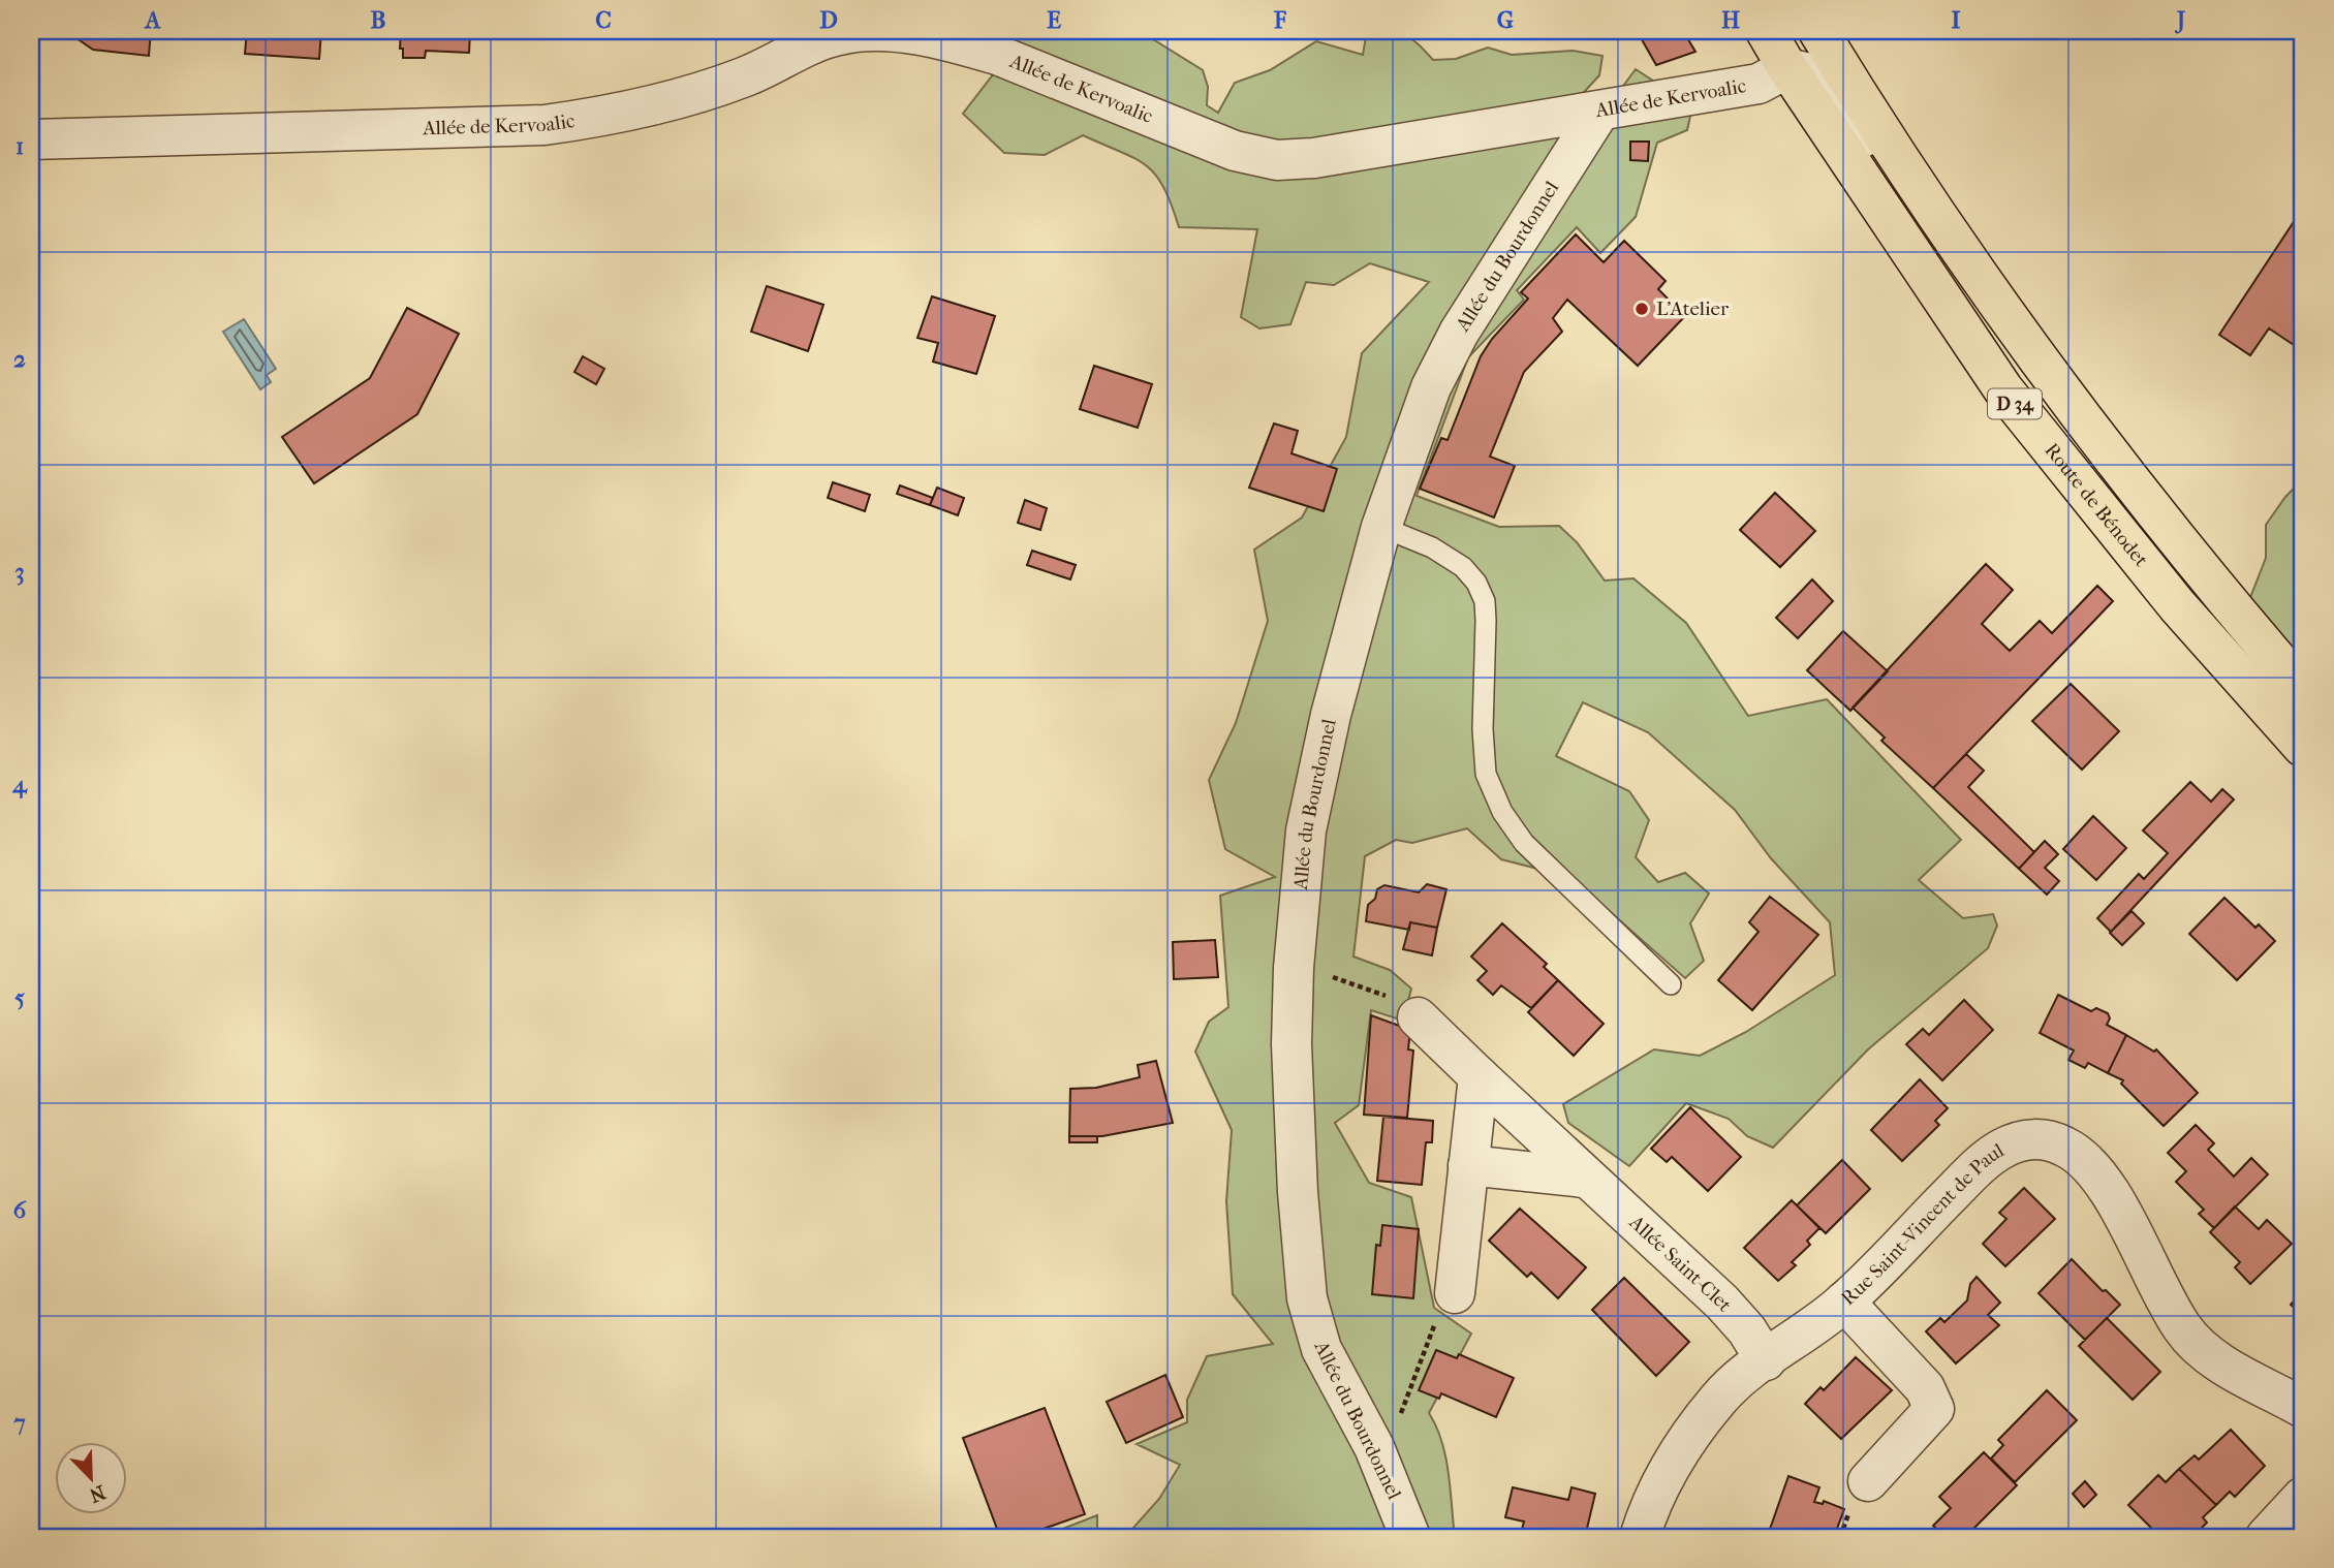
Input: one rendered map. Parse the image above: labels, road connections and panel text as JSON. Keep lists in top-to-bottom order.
{
  "streets": {
    "main road": ["D 34", "Route de Bénodet"],
    "street": [
      "Allée de Kervoalic",
      "Allée du Bourdonnel",
      "Rue Saint-Vincent de Paul",
      "Allée Saint-Clet"
    ]
  },
  "crossings": [
    ["Allée de Kervoalic", "Allée du Bourdonnel"],
    ["Allée de Kervoalic", "Route de Bénodet"],
    ["Rue Saint-Vincent de Paul", "Allée Saint-Clet"]
  ],
  "places": ["L'Atelier"],
  "north": "bottom right",
  "grid": {
    "columns": [
      "A",
      "B",
      "C",
      "D",
      "E",
      "F",
      "G",
      "H",
      "I",
      "J"
    ],
    "rows": [
      "1",
      "2",
      "3",
      "4",
      "5",
      "6",
      "7"
    ]
  }
}
